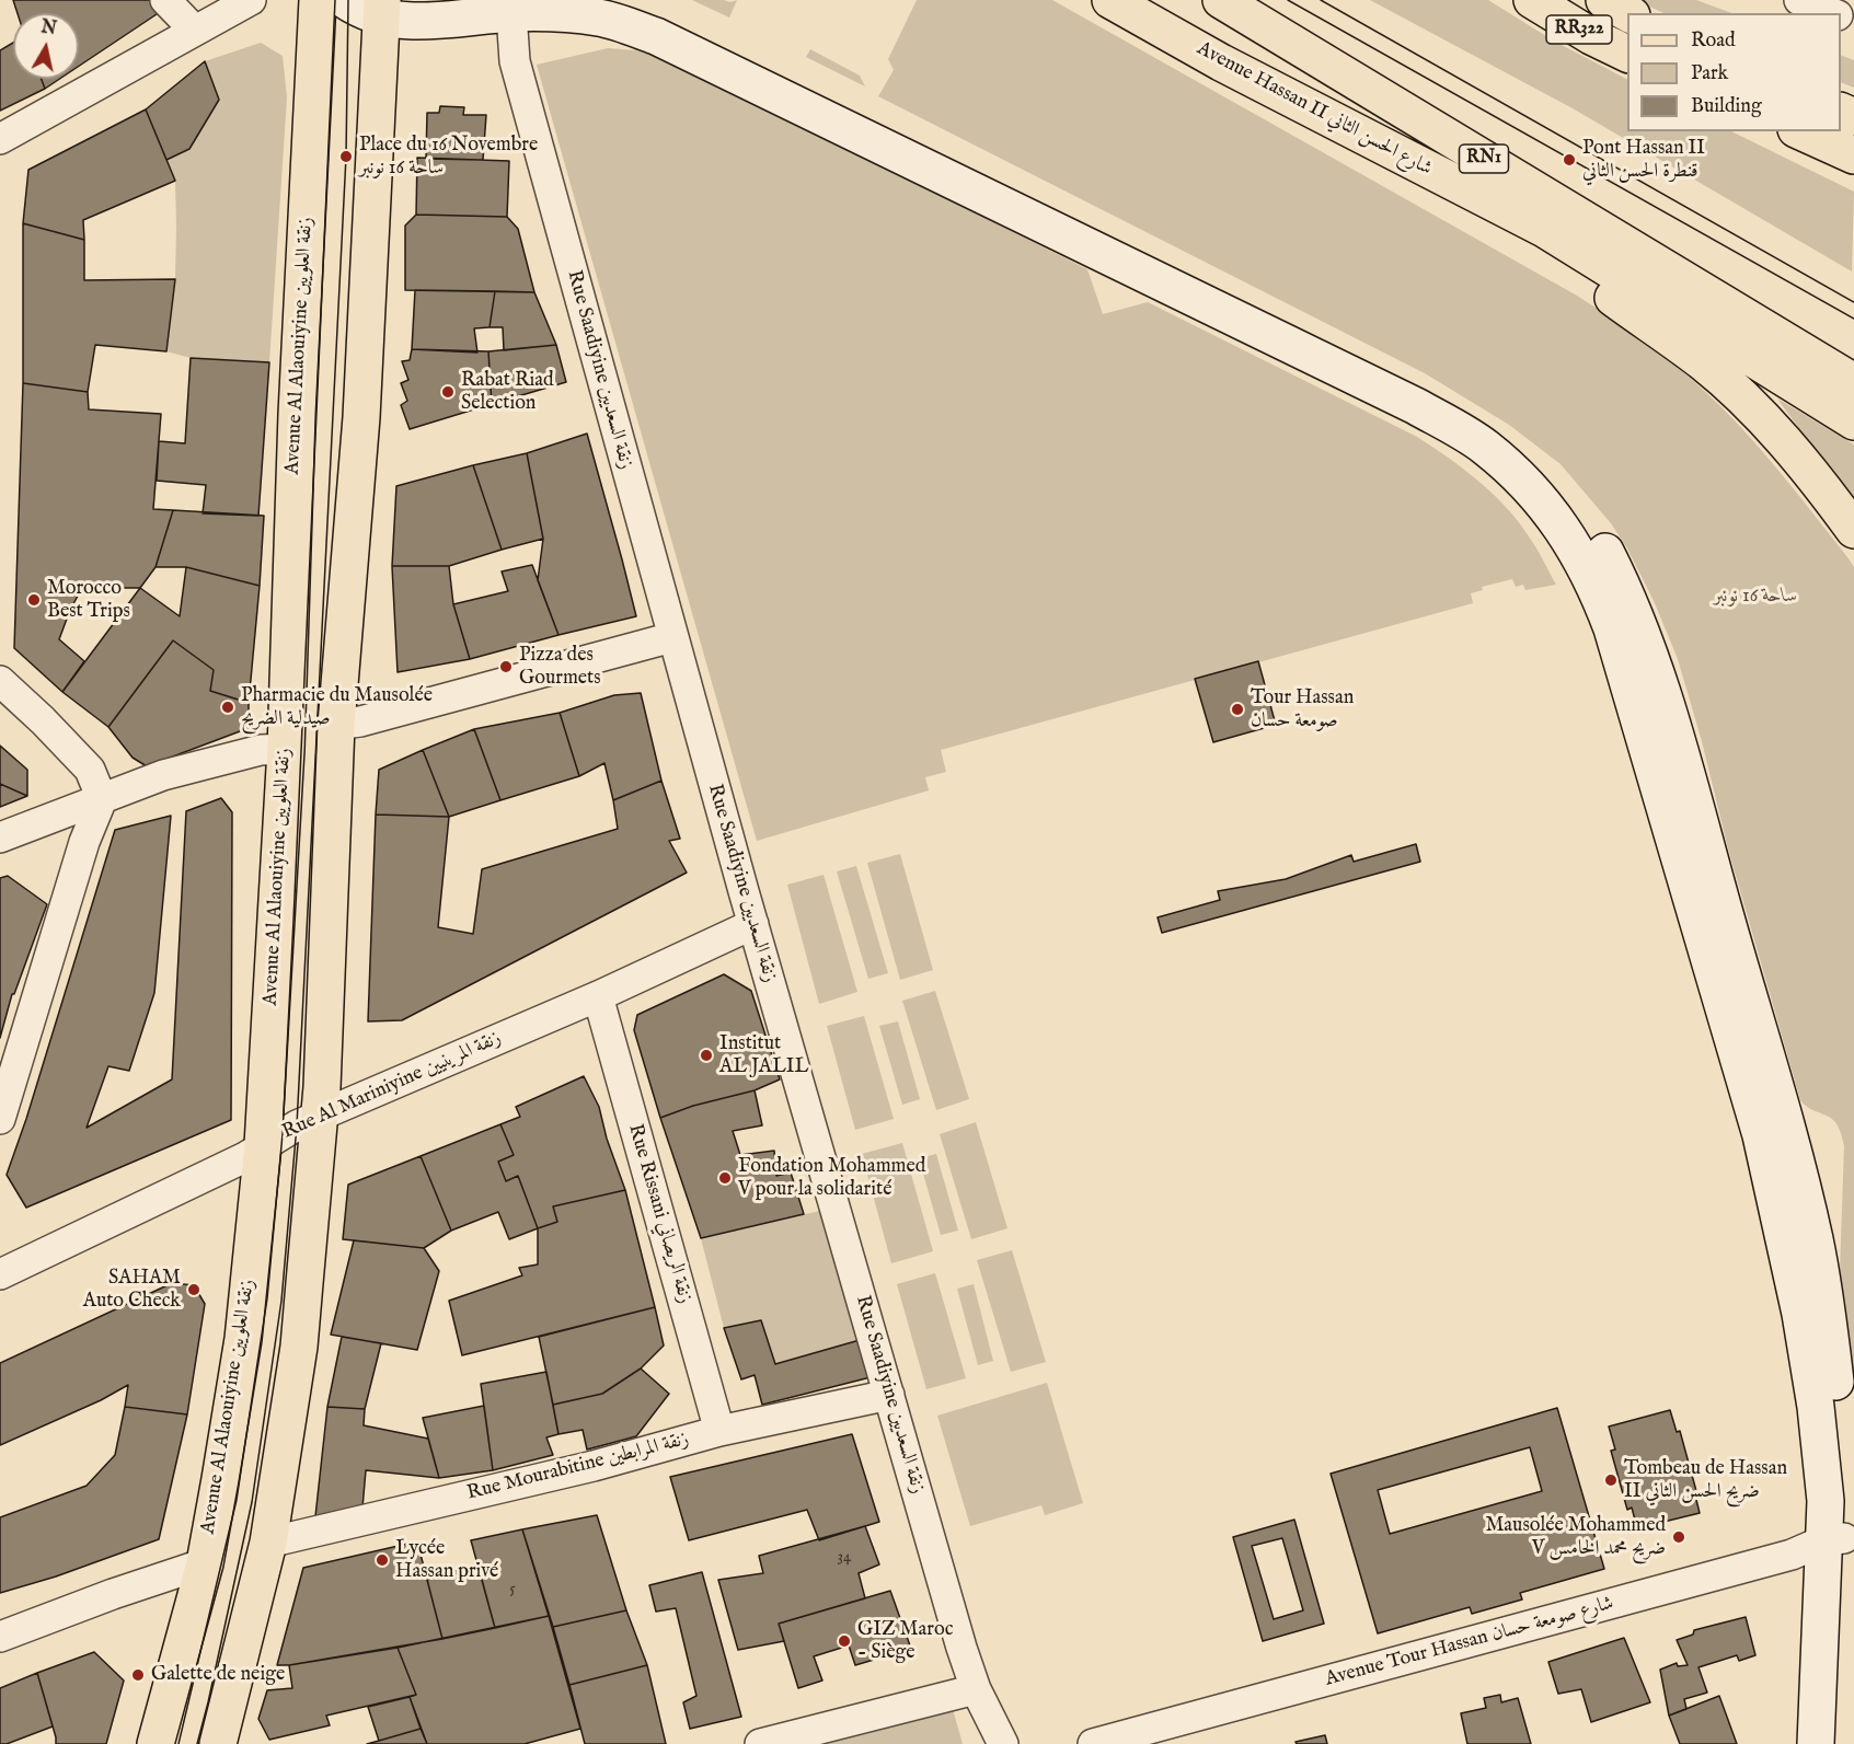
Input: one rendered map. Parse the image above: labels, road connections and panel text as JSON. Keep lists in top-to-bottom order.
{
  "streets": {
    "main road": [
      "RR322",
      "Avenue Hassan II شارع الحسن الثاني",
      "RN1",
      "Avenue Al Alaouiyine زنقة العلويين"
    ],
    "street": [
      "Rue Saadiyine زنقة السعديين",
      "Rue Al Mariniyine زنقة المرينيين",
      "Rue Rissani زنقة الريصاني",
      "Rue Mourabitine زنقة المرابطين",
      "Avenue Tour Hassan شارع صومعة حسان"
    ]
  },
  "crossings": [
    ["Avenue Hassan II شارع الحسن الثاني", "RN1"],
    ["Avenue Al Alaouiyine زنقة العلويين", "Rue Al Mariniyine زنقة المرينيين"],
    ["Rue Saadiyine زنقة السعديين", "Rue Al Mariniyine زنقة المرينيين"],
    ["Rue Saadiyine زنقة السعديين", "Rue Mourabitine زنقة المرابطين"],
    ["Rue Al Mariniyine زنقة المرينيين", "Rue Rissani زنقة الريصاني"],
    ["Rue Rissani زنقة الريصاني", "Rue Mourabitine زنقة المرابطين"]
  ],
  "parks": ["ساحة 16 نونبر"],
  "places": [
    "Place du 16 Novembre ساحة 16 نونبر",
    "Pont Hassan II قنطرة الحسن الثاني",
    "Rabat Riad Selection",
    "Morocco Best Trips",
    "Pizza des Gourmets",
    "Pharmacie du Mausolée صيدلية الضريح",
    "Tour Hassan صومعة حسان",
    "Institut AL JALIL",
    "Fondation Mohammed V pour la solidarité",
    "SAHAM Auto Check",
    "Tombeau de Hassan II ضريح الحسن الثاني",
    "Mausolée Mohammed V ضريح محمد الخامس",
    "Lycée Hassan privé",
    "GIZ Maroc - Siège",
    "Galette de neige"
  ],
  "house_numbers": ["34", "5"],
  "legend": ["Road", "Park", "Building"],
  "north": "top"
}
